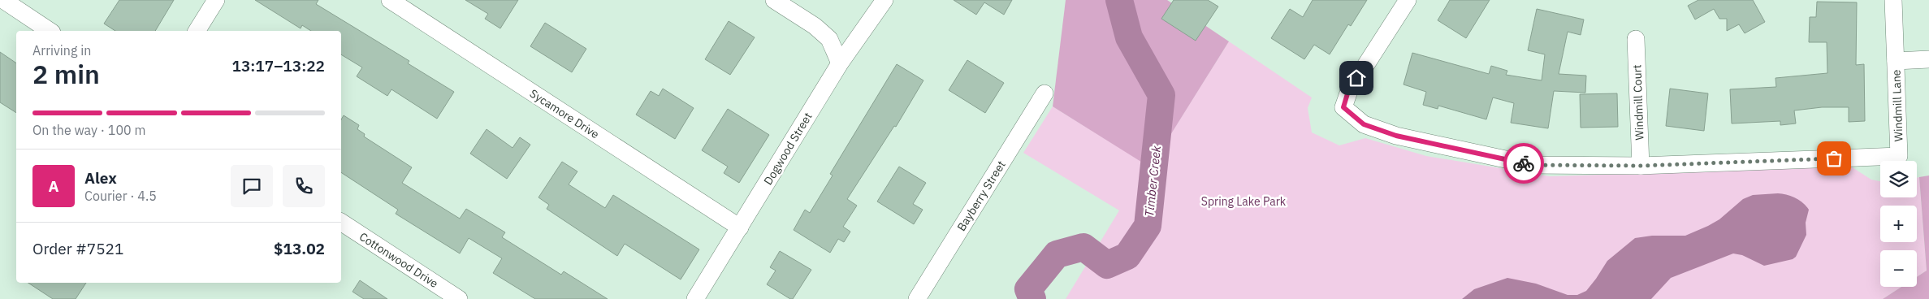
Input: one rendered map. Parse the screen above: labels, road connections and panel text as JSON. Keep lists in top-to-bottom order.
{
  "streets": {
    "street": [
      "Windmill Court",
      "Windmill Lane",
      "Sycamore Drive",
      "Dogwood Street",
      "Bayberry Street",
      "Cottonwood Drive"
    ]
  },
  "crossings": [
    ["Windmill Court", "Windmill Lane"],
    ["Sycamore Drive", "Dogwood Street"]
  ],
  "water": ["Timber Creek"],
  "parks": ["Spring Lake Park"],
  "page": {
    "heading": ["2 min", "Arriving in", "13:17–13:22"],
    "panel": [
      "Alex",
      "Courier · 4.5",
      "Order #7521",
      "$13.02"
    ],
    "bar": "On the way · 100 m",
    "map_buttons": ["+", "−"],
    "round": "A"
  }
}
